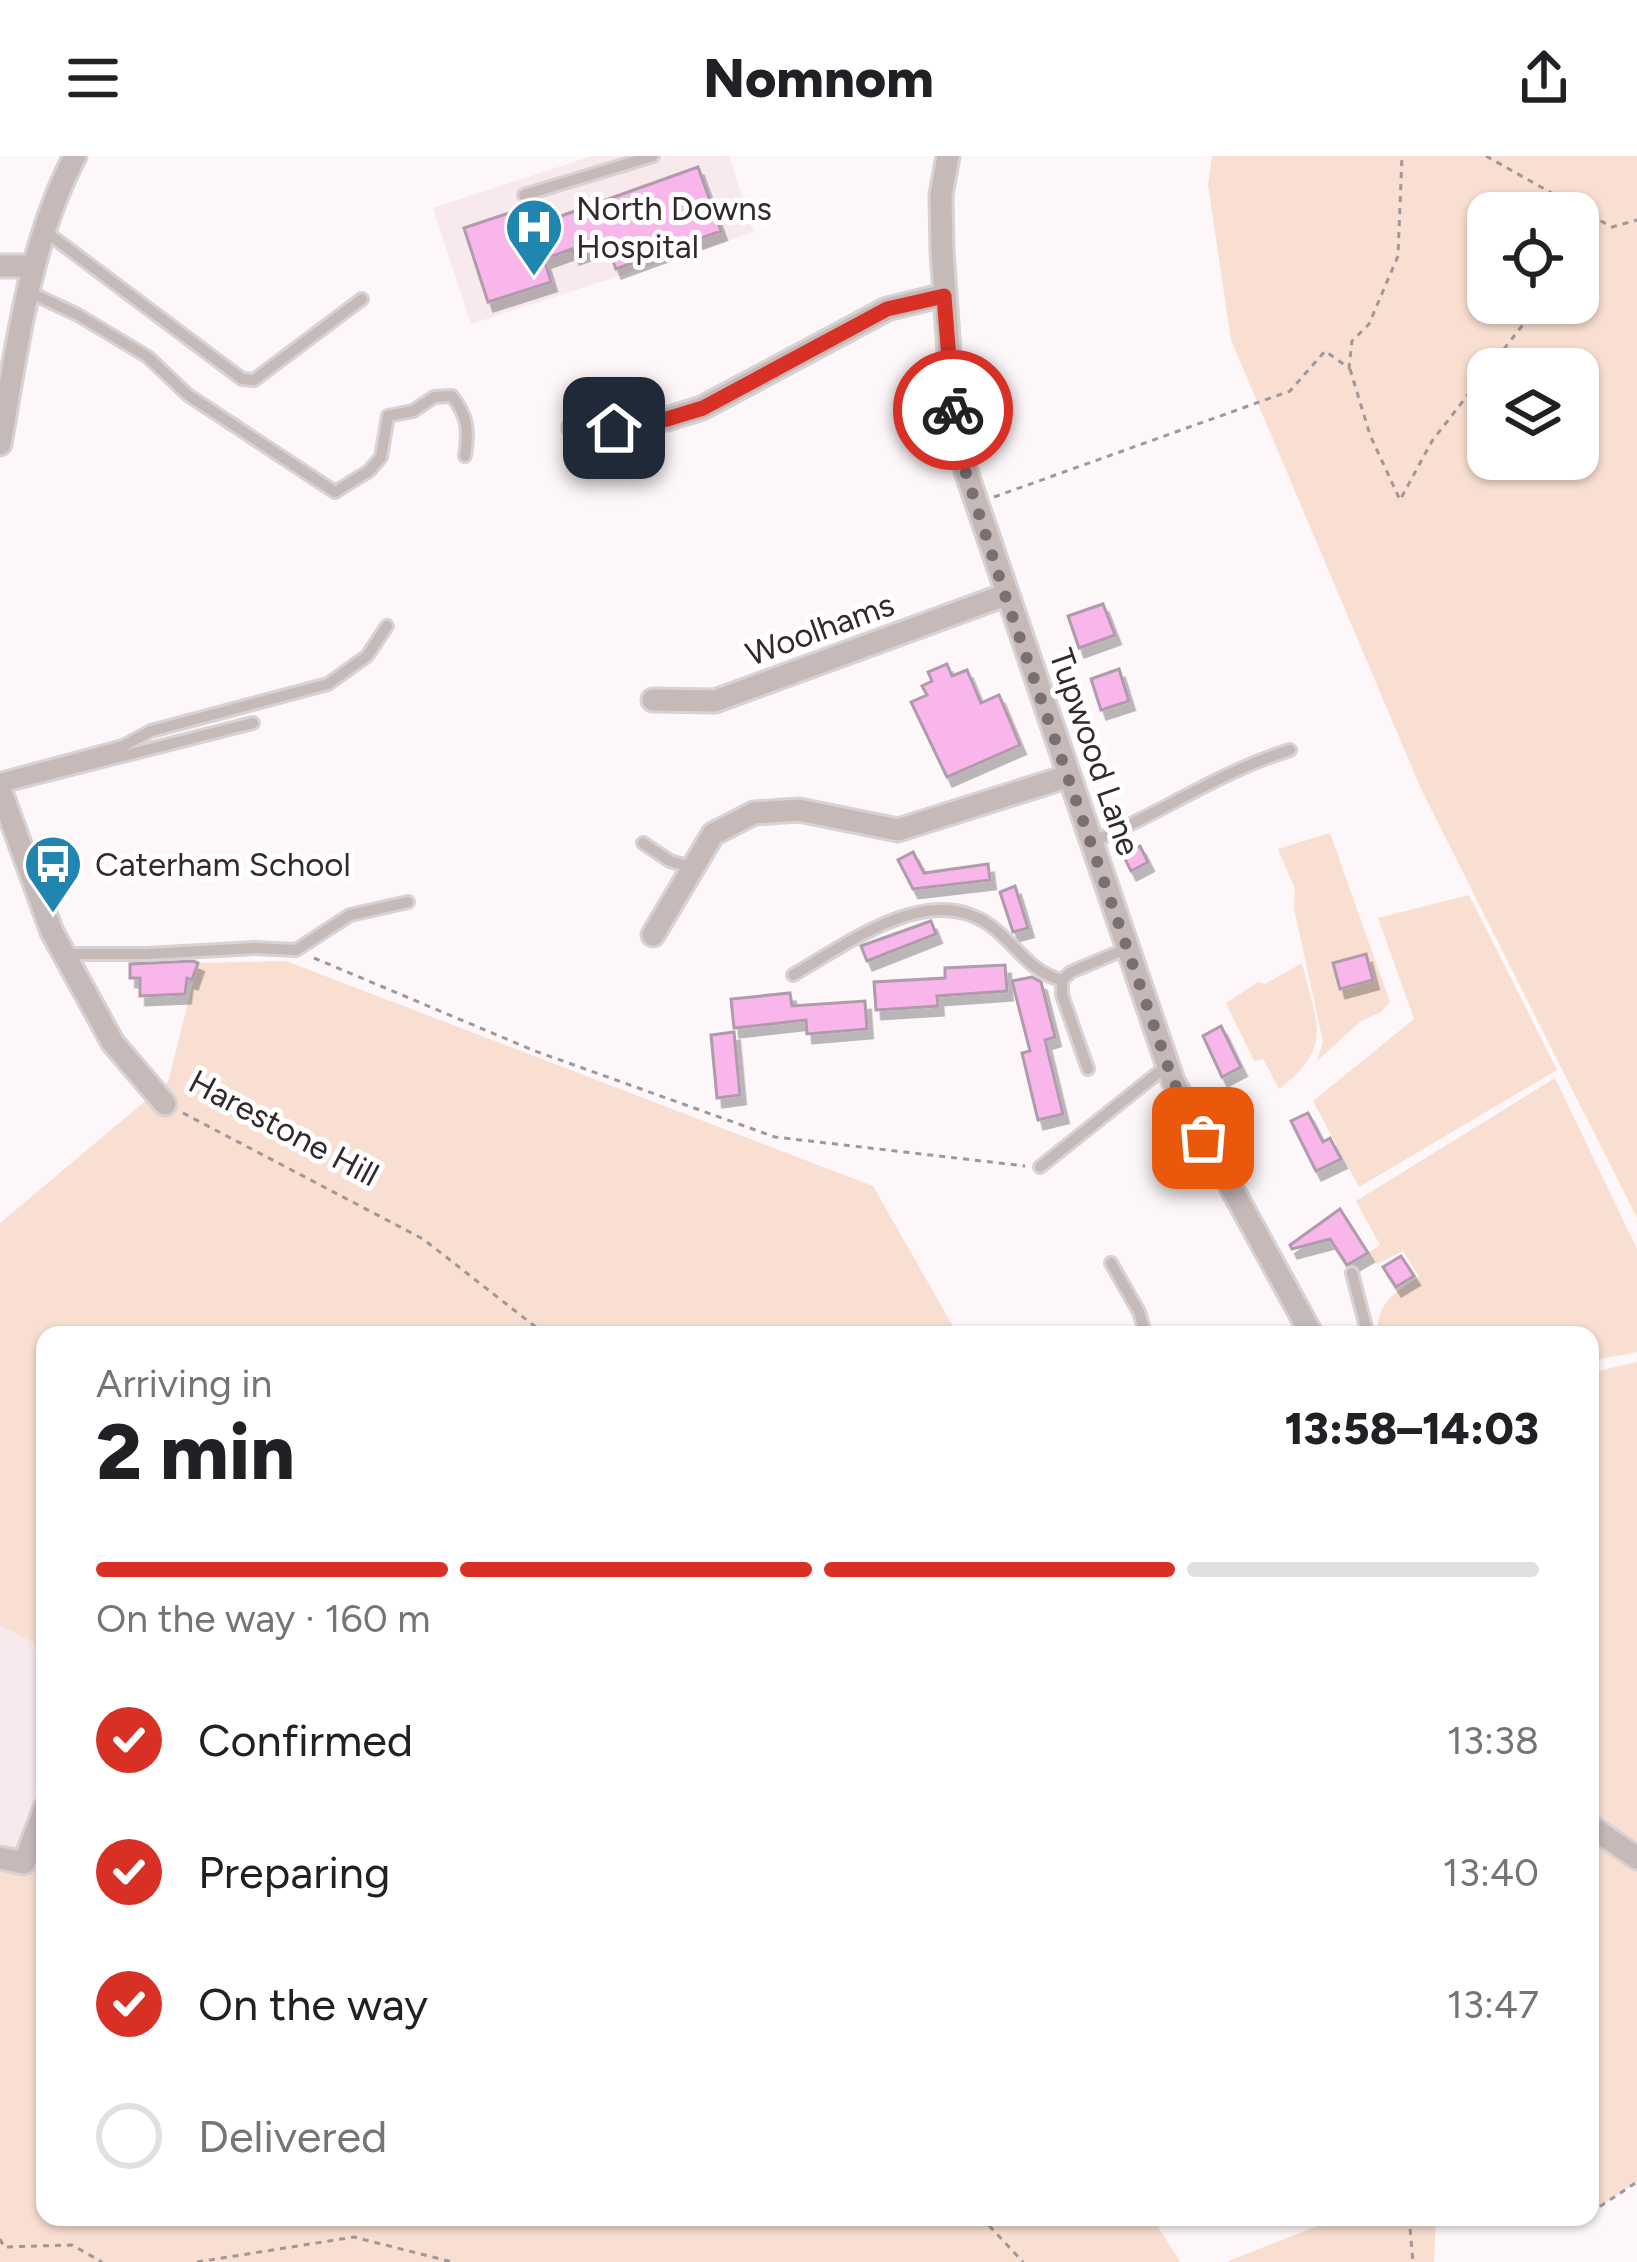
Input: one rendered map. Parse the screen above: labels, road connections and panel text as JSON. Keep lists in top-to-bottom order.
{
  "streets": {
    "street": ["Woolhams", "Tupwood Lane", "Harestone Hill"]
  },
  "crossings": [
    ["Woolhams", "Tupwood Lane"]
  ],
  "places": {
    "hospital": ["North Downs Hospital"],
    "bus stop": ["Caterham School"]
  },
  "page": {
    "header": "Nomnom",
    "heading": ["2 min", "Arriving in", "13:58–14:03"],
    "bar": "On the way · 160 m",
    "list": [
      ["Confirmed", "13:38"],
      ["Preparing", "13:40"],
      ["On the way", "13:47"],
      "Delivered"
    ]
  }
}
